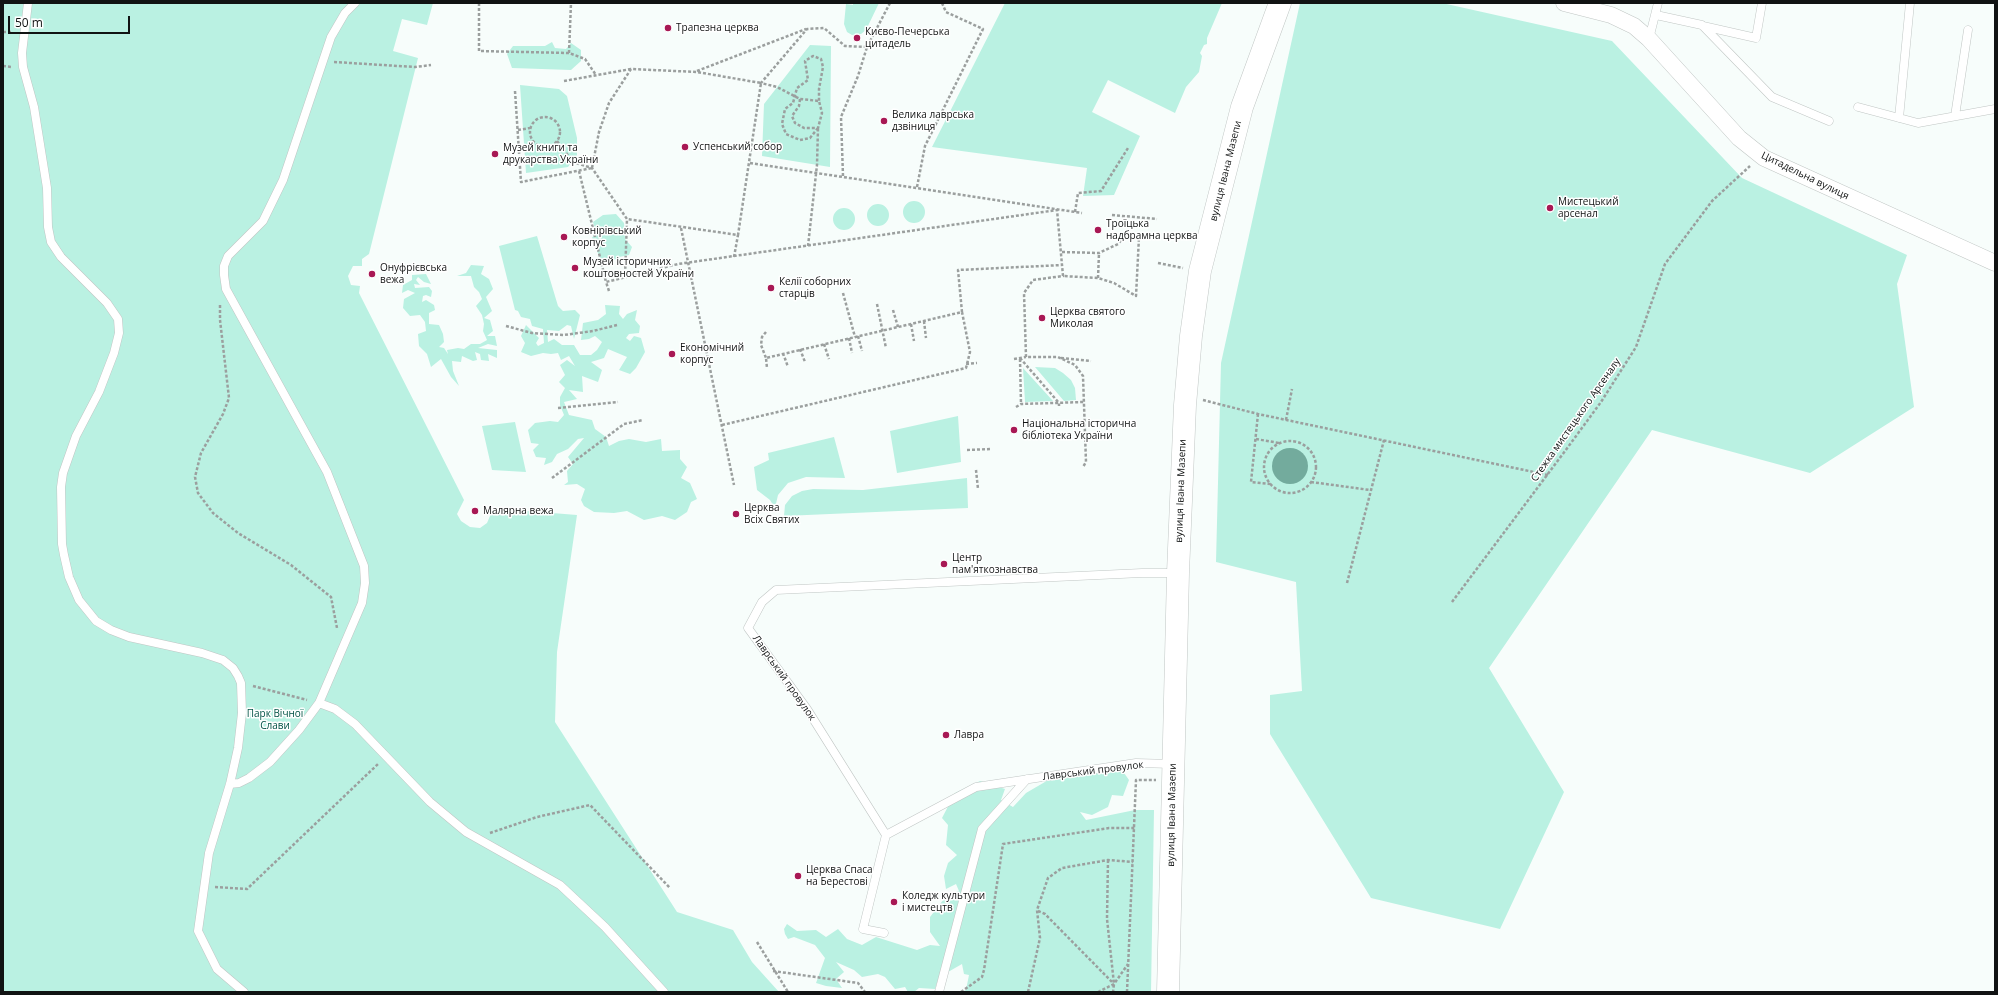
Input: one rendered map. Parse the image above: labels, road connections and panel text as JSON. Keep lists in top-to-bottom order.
{
  "streets": {
    "main road": ["вулиця Івана Мазепи"],
    "street": ["Цитадельна вулиця"],
    "lane": ["Лаврський провулок"],
    "path": ["Стежка мистецького Арсеналу"]
  },
  "crossings": [
    ["вулиця Івана Мазепи", "Лаврський провулок"]
  ],
  "parks": ["Парк Вічної Слави"],
  "places": [
    "Трапезна церква",
    "Києво-Печерська цитадель",
    "Велика лаврська дзвіниця",
    "Успенський собор",
    "Музей книги та друкарства України",
    "Мистецький арсенал",
    "Троїцька надбрамна церква",
    "Ковнірівський корпус",
    "Музей історичних коштовностей України",
    "Онуфрієвська вежа",
    "Келії соборних старців",
    "Церква святого Миколая",
    "Економічний корпус",
    "Національна історична бібліотека України",
    "Малярна вежа",
    "Церква Всіх Святих",
    "Центр пам'яткознавства",
    "Лавра",
    "Церква Спаса на Берестові",
    "Коледж культури і мистецтв"
  ],
  "scale_bar": "50 m"
}
